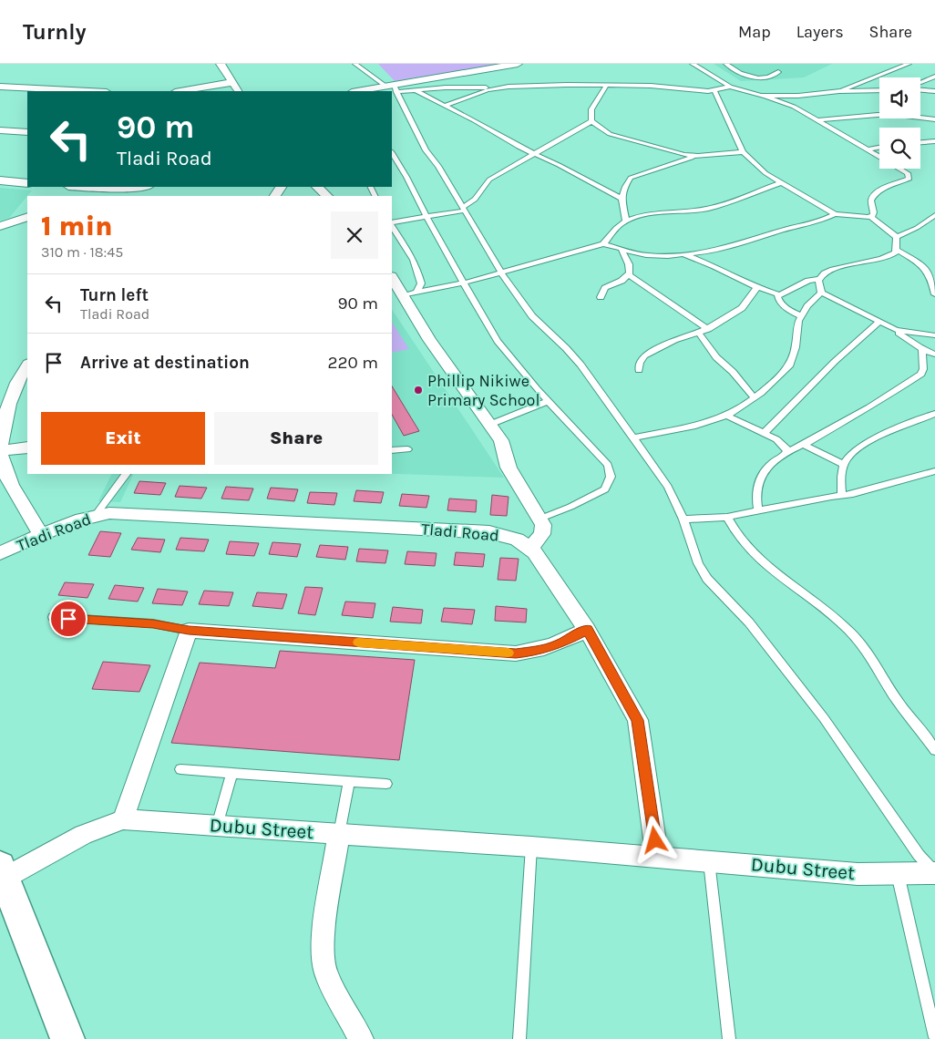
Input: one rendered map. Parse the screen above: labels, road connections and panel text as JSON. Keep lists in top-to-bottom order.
{
  "streets": {
    "street": ["Tladi Road", "Dubu Street"]
  },
  "crossings": [
    ["Tladi Road", "Dubu Street"]
  ],
  "places": ["Phillip Nikiwe Primary School"],
  "page": {
    "header": "Turnly",
    "nav": ["Map", "Layers", "Share"],
    "turn": ["90 m", "Tladi Road"],
    "heading": ["1 min", "310 m · 18:45"],
    "list": [
      {
        "name": "Turn left",
        "note": "Tladi Road",
        "value": "90 m"
      },
      {
        "name": "Arrive at destination",
        "value": "220 m"
      }
    ],
    "buttons": ["Exit", "Share"]
  }
}
